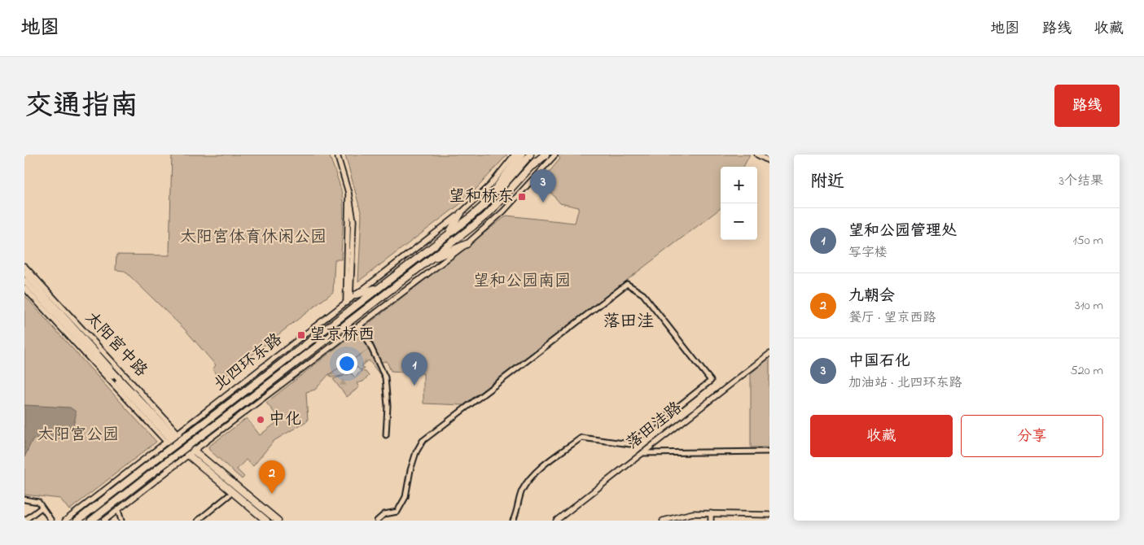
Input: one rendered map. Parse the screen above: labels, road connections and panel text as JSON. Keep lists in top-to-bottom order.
{
  "streets": {
    "main road": ["太阳宫中路", "北四环东路"],
    "street": ["落田洼路"]
  },
  "crossings": [
    ["太阳宫中路", "北四环东路"]
  ],
  "districts": ["落田洼"],
  "parks": ["太阳宫体育休闲公园", "望和公园南园", "太阳宫公园"],
  "places": {
    "transit": ["望和桥东", "望京桥西"],
    "other": ["中化"]
  },
  "page": {
    "header": "地图",
    "nav": ["地图", "路线", "收藏"],
    "title": "交通指南",
    "buttons": [
      "路线",
      ["收藏", "分享"]
    ],
    "heading": ["附近", "3个结果"],
    "map_buttons": ["+", "−"],
    "pins": ["3", "1", "2"],
    "list": [
      {
        "mark": "1",
        "name": "望和公园管理处",
        "note": "写字楼",
        "value": "150 m"
      },
      {
        "mark": "2",
        "name": "九朝会",
        "note": "餐厅 · 望京西路",
        "value": "310 m"
      },
      {
        "mark": "3",
        "name": "中国石化",
        "note": "加油站 · 北四环东路",
        "value": "520 m"
      }
    ]
  }
}
